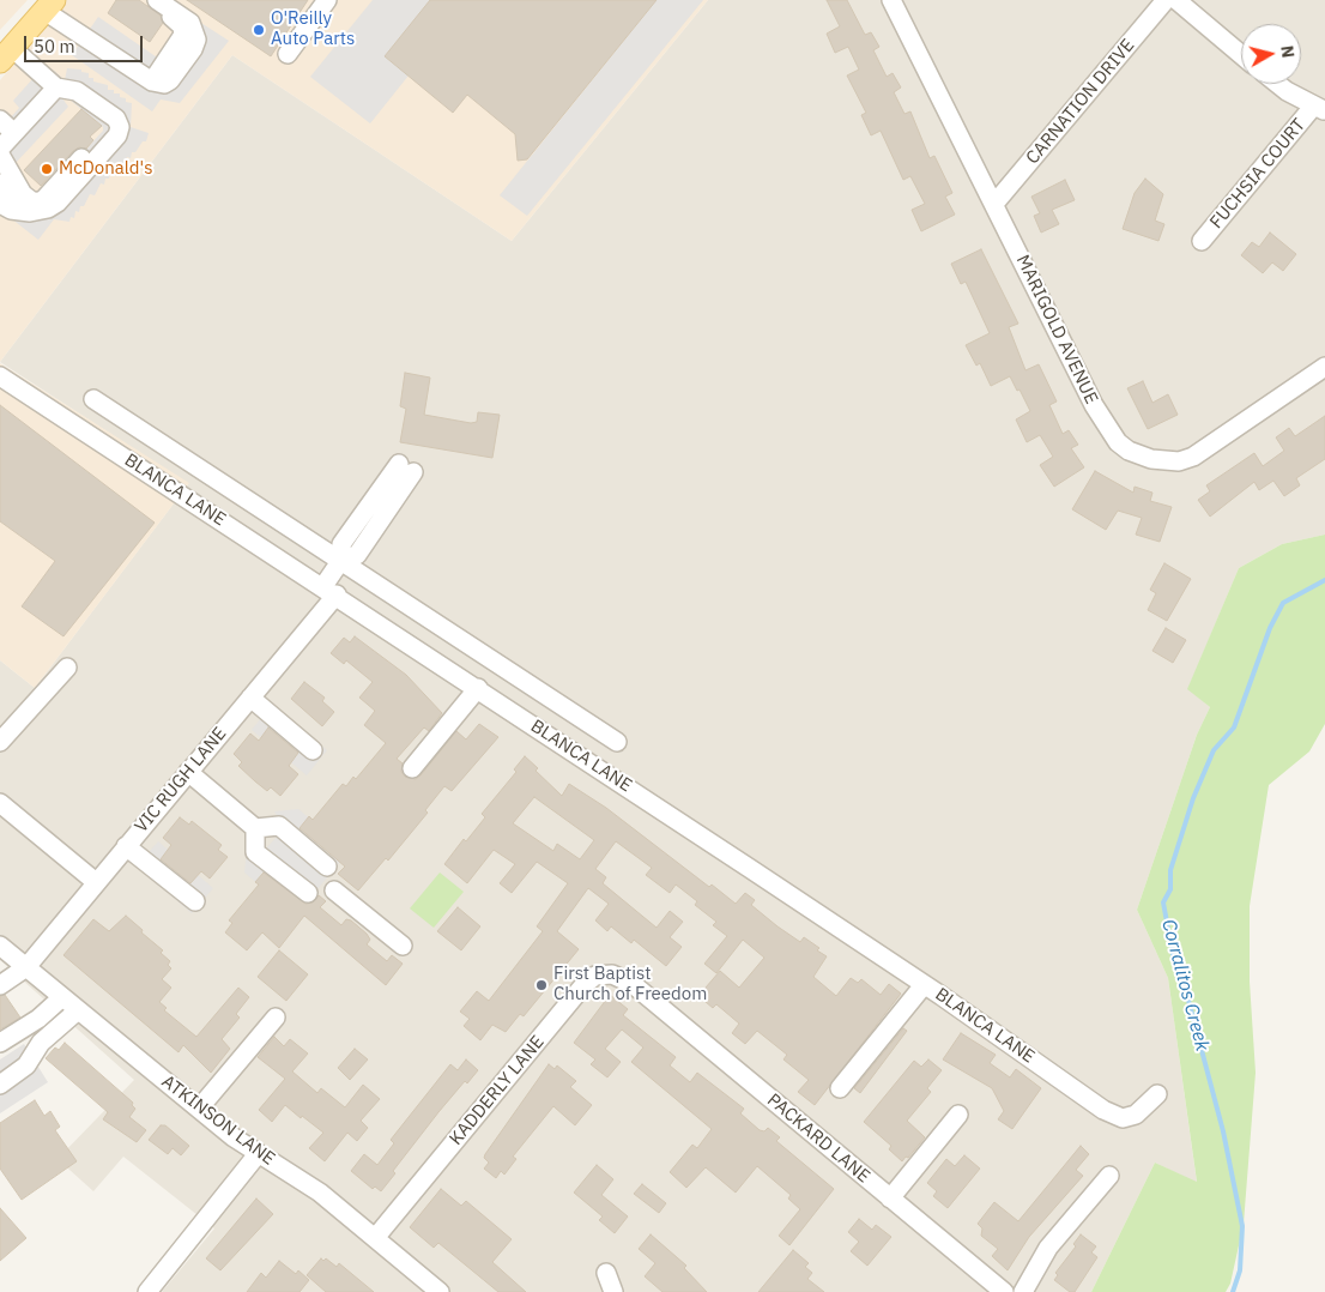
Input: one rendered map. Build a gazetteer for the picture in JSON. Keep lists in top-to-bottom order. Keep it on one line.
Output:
{"streets":{"street":["CARNATION DRIVE","FUCHSIA COURT","MARIGOLD AVENUE","BLANCA LANE","VIC RUGH LANE","KADDERLY LANE","ATKINSON LANE","PACKARD LANE"]},"crossings":[["CARNATION DRIVE","MARIGOLD AVENUE"],["BLANCA LANE","VIC RUGH LANE"],["VIC RUGH LANE","ATKINSON LANE"],["KADDERLY LANE","ATKINSON LANE"],["KADDERLY LANE","PACKARD LANE"]],"water":["Corralitos Creek"],"places":["O'Reilly Auto Parts","McDonald's","First Baptist Church of Freedom"],"scale_bar":"50 m","north":"right"}
